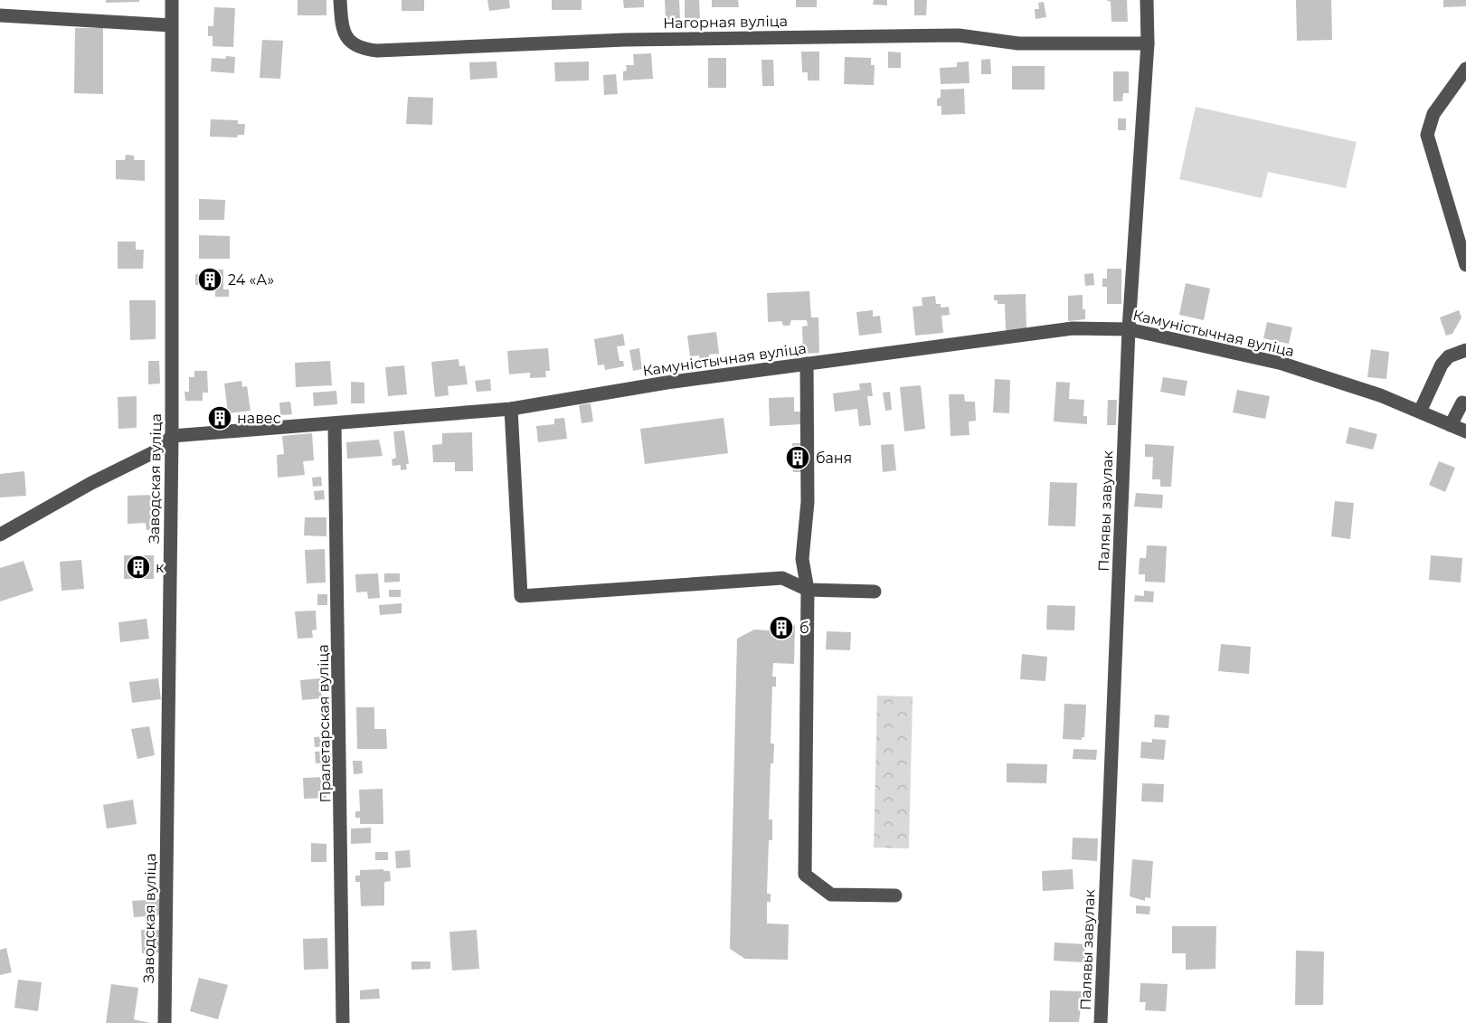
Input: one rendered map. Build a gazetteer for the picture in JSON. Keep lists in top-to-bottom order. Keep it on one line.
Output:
{"streets":{"street":["Нагорная вуліца","Камуністычная вуліца","Заводская вуліца","Палявы завулак","Пралетарская вуліца"]},"crossings":[["Нагорная вуліца","Палявы завулак"],["Камуністычная вуліца","Заводская вуліца"],["Камуністычная вуліца","Палявы завулак"],["Камуністычная вуліца","Пралетарская вуліца"]],"places":{"building":["24 «А»","навес","баня","к","б"]}}
